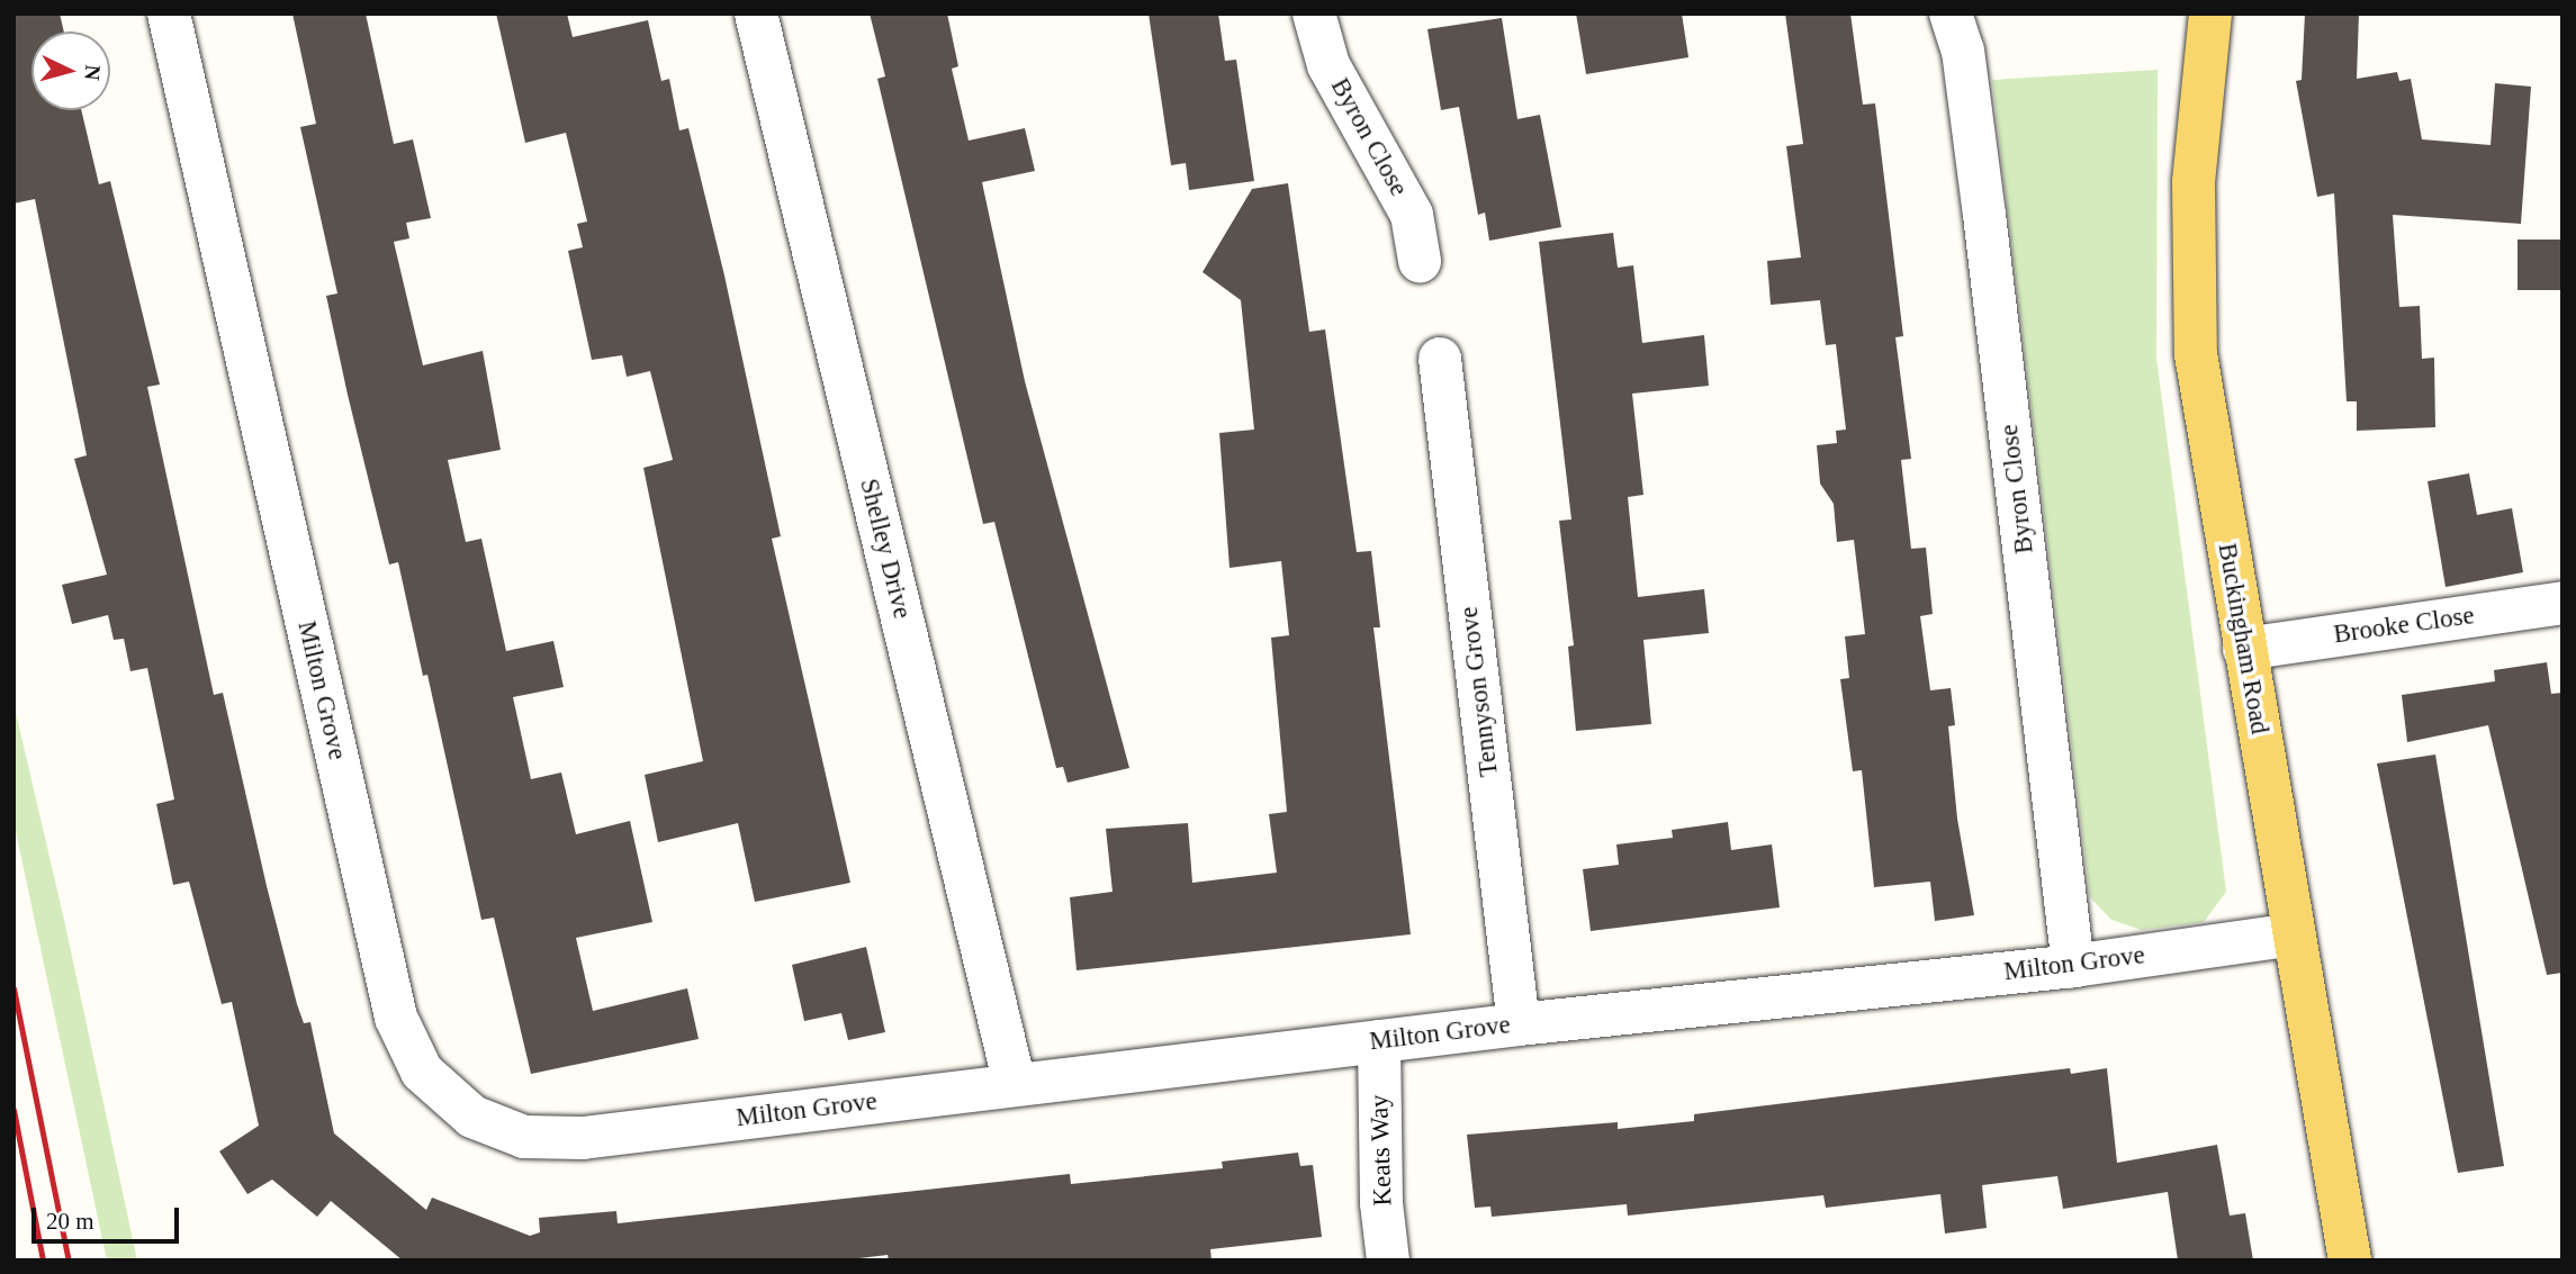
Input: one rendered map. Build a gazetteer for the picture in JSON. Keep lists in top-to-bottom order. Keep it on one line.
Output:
{"streets":{"main road":["Buckingham Road"],"street":["Byron Close","Shelley Drive","Brooke Close","Milton Grove","Tennyson Grove","Keats Way"]},"crossings":[["Byron Close","Milton Grove"],["Shelley Drive","Milton Grove"],["Brooke Close","Buckingham Road"],["Buckingham Road","Milton Grove"],["Milton Grove","Tennyson Grove"],["Milton Grove","Keats Way"]],"scale_bar":"20 m","north":"right"}
